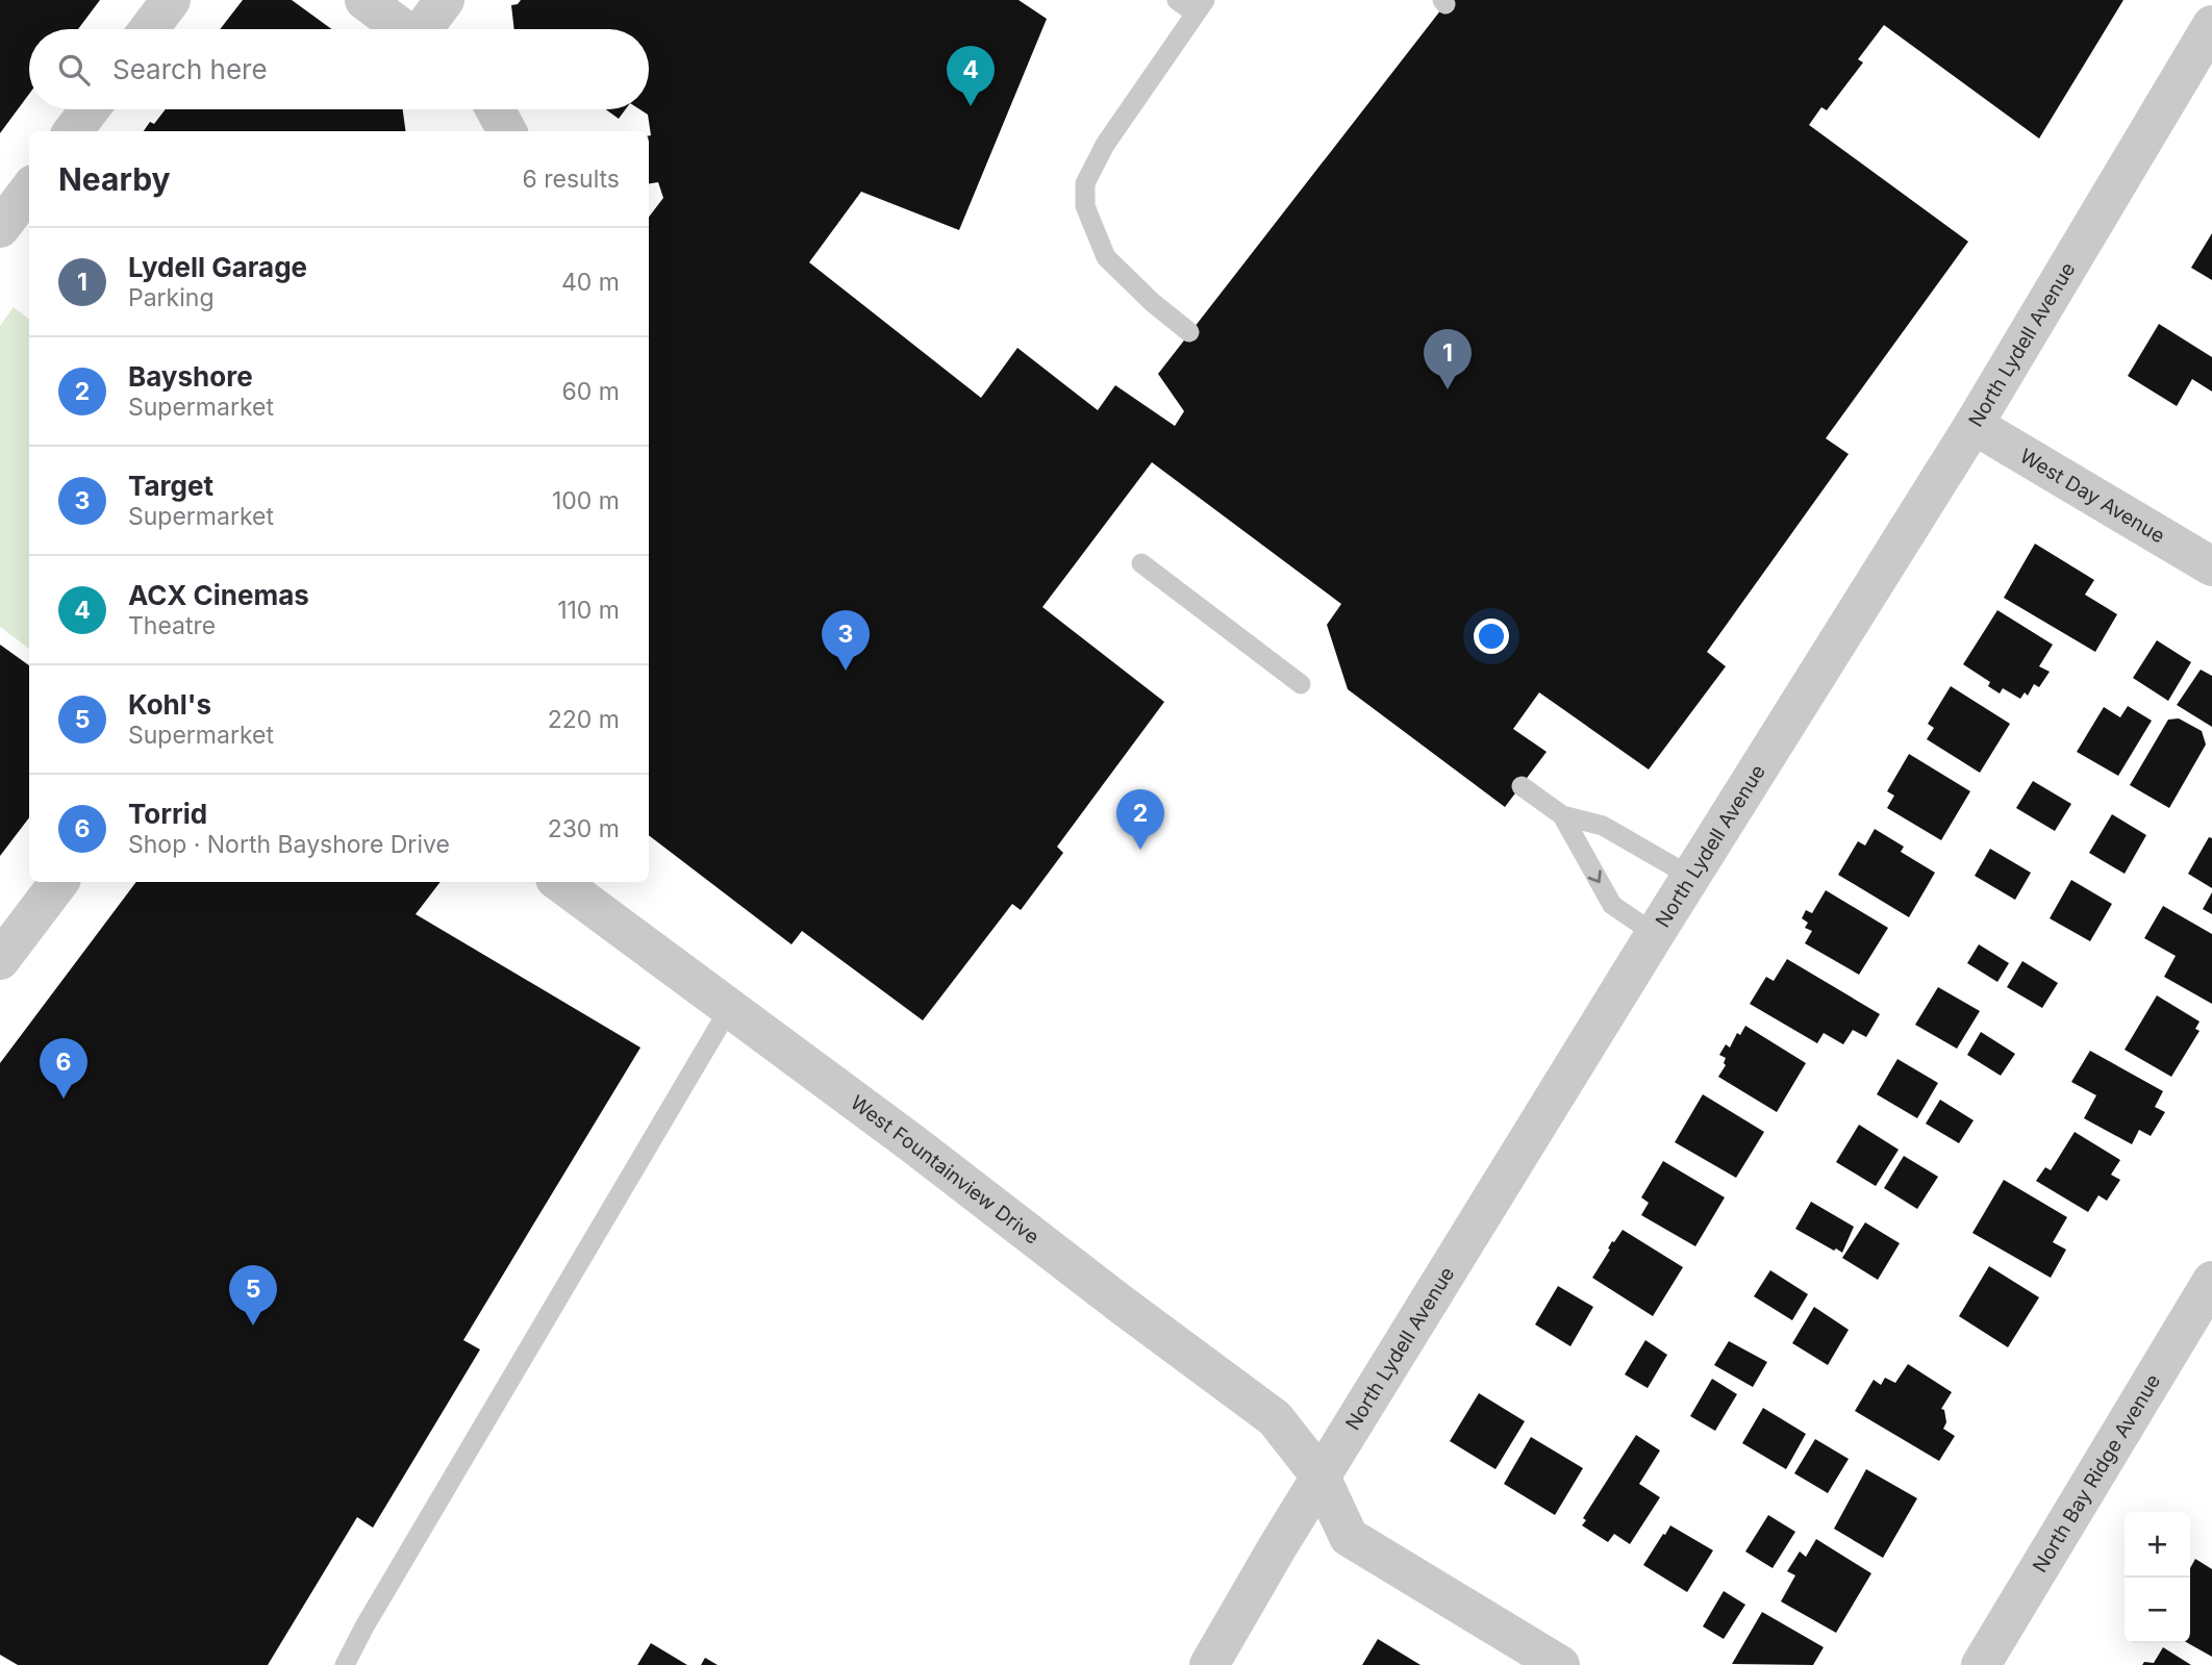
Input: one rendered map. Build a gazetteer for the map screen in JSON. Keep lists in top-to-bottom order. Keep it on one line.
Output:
{"streets":{"street":["North Lydell Avenue","West Day Avenue","West Fountainview Drive","North Bay Ridge Avenue"]},"crossings":[["North Lydell Avenue","West Day Avenue"],["North Lydell Avenue","West Fountainview Drive"]],"page":{"search":"Search here","pins":["4","1","3","2","6","5"],"heading":["Nearby","6 results"],"list":[{"mark":"1","name":"Lydell Garage","note":"Parking","value":"40 m"},{"mark":"2","name":"Bayshore","note":"Supermarket","value":"60 m"},{"mark":"3","name":"Target","note":"Supermarket","value":"100 m"},{"mark":"4","name":"ACX Cinemas","note":"Theatre","value":"110 m"},{"mark":"5","name":"Kohl's","note":"Supermarket","value":"220 m"},{"mark":"6","name":"Torrid","note":"Shop · North Bayshore Drive","value":"230 m"}],"map_buttons":["+","−"]}}
